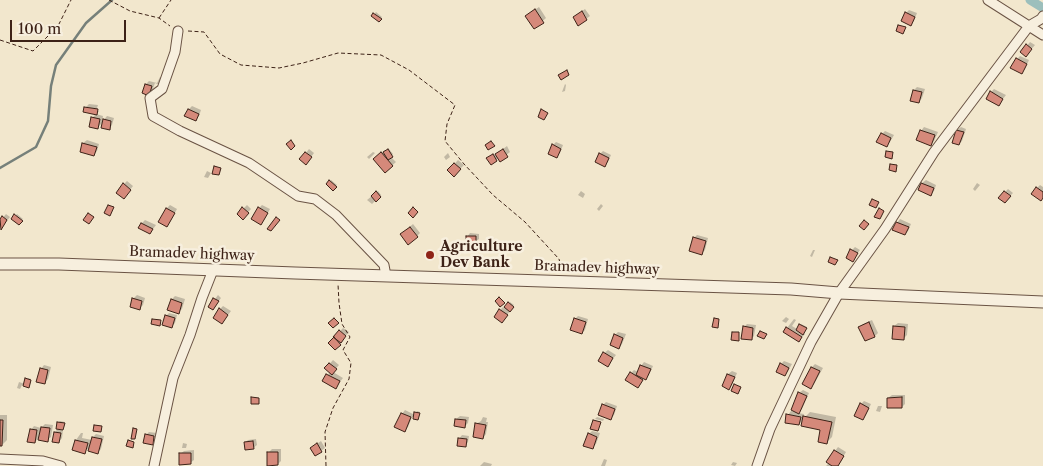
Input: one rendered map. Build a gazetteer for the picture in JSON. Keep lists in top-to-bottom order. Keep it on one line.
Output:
{"streets":{"street":["Bramadev highway"]},"places":["Agriculture Dev Bank"],"scale_bar":"100 m"}
